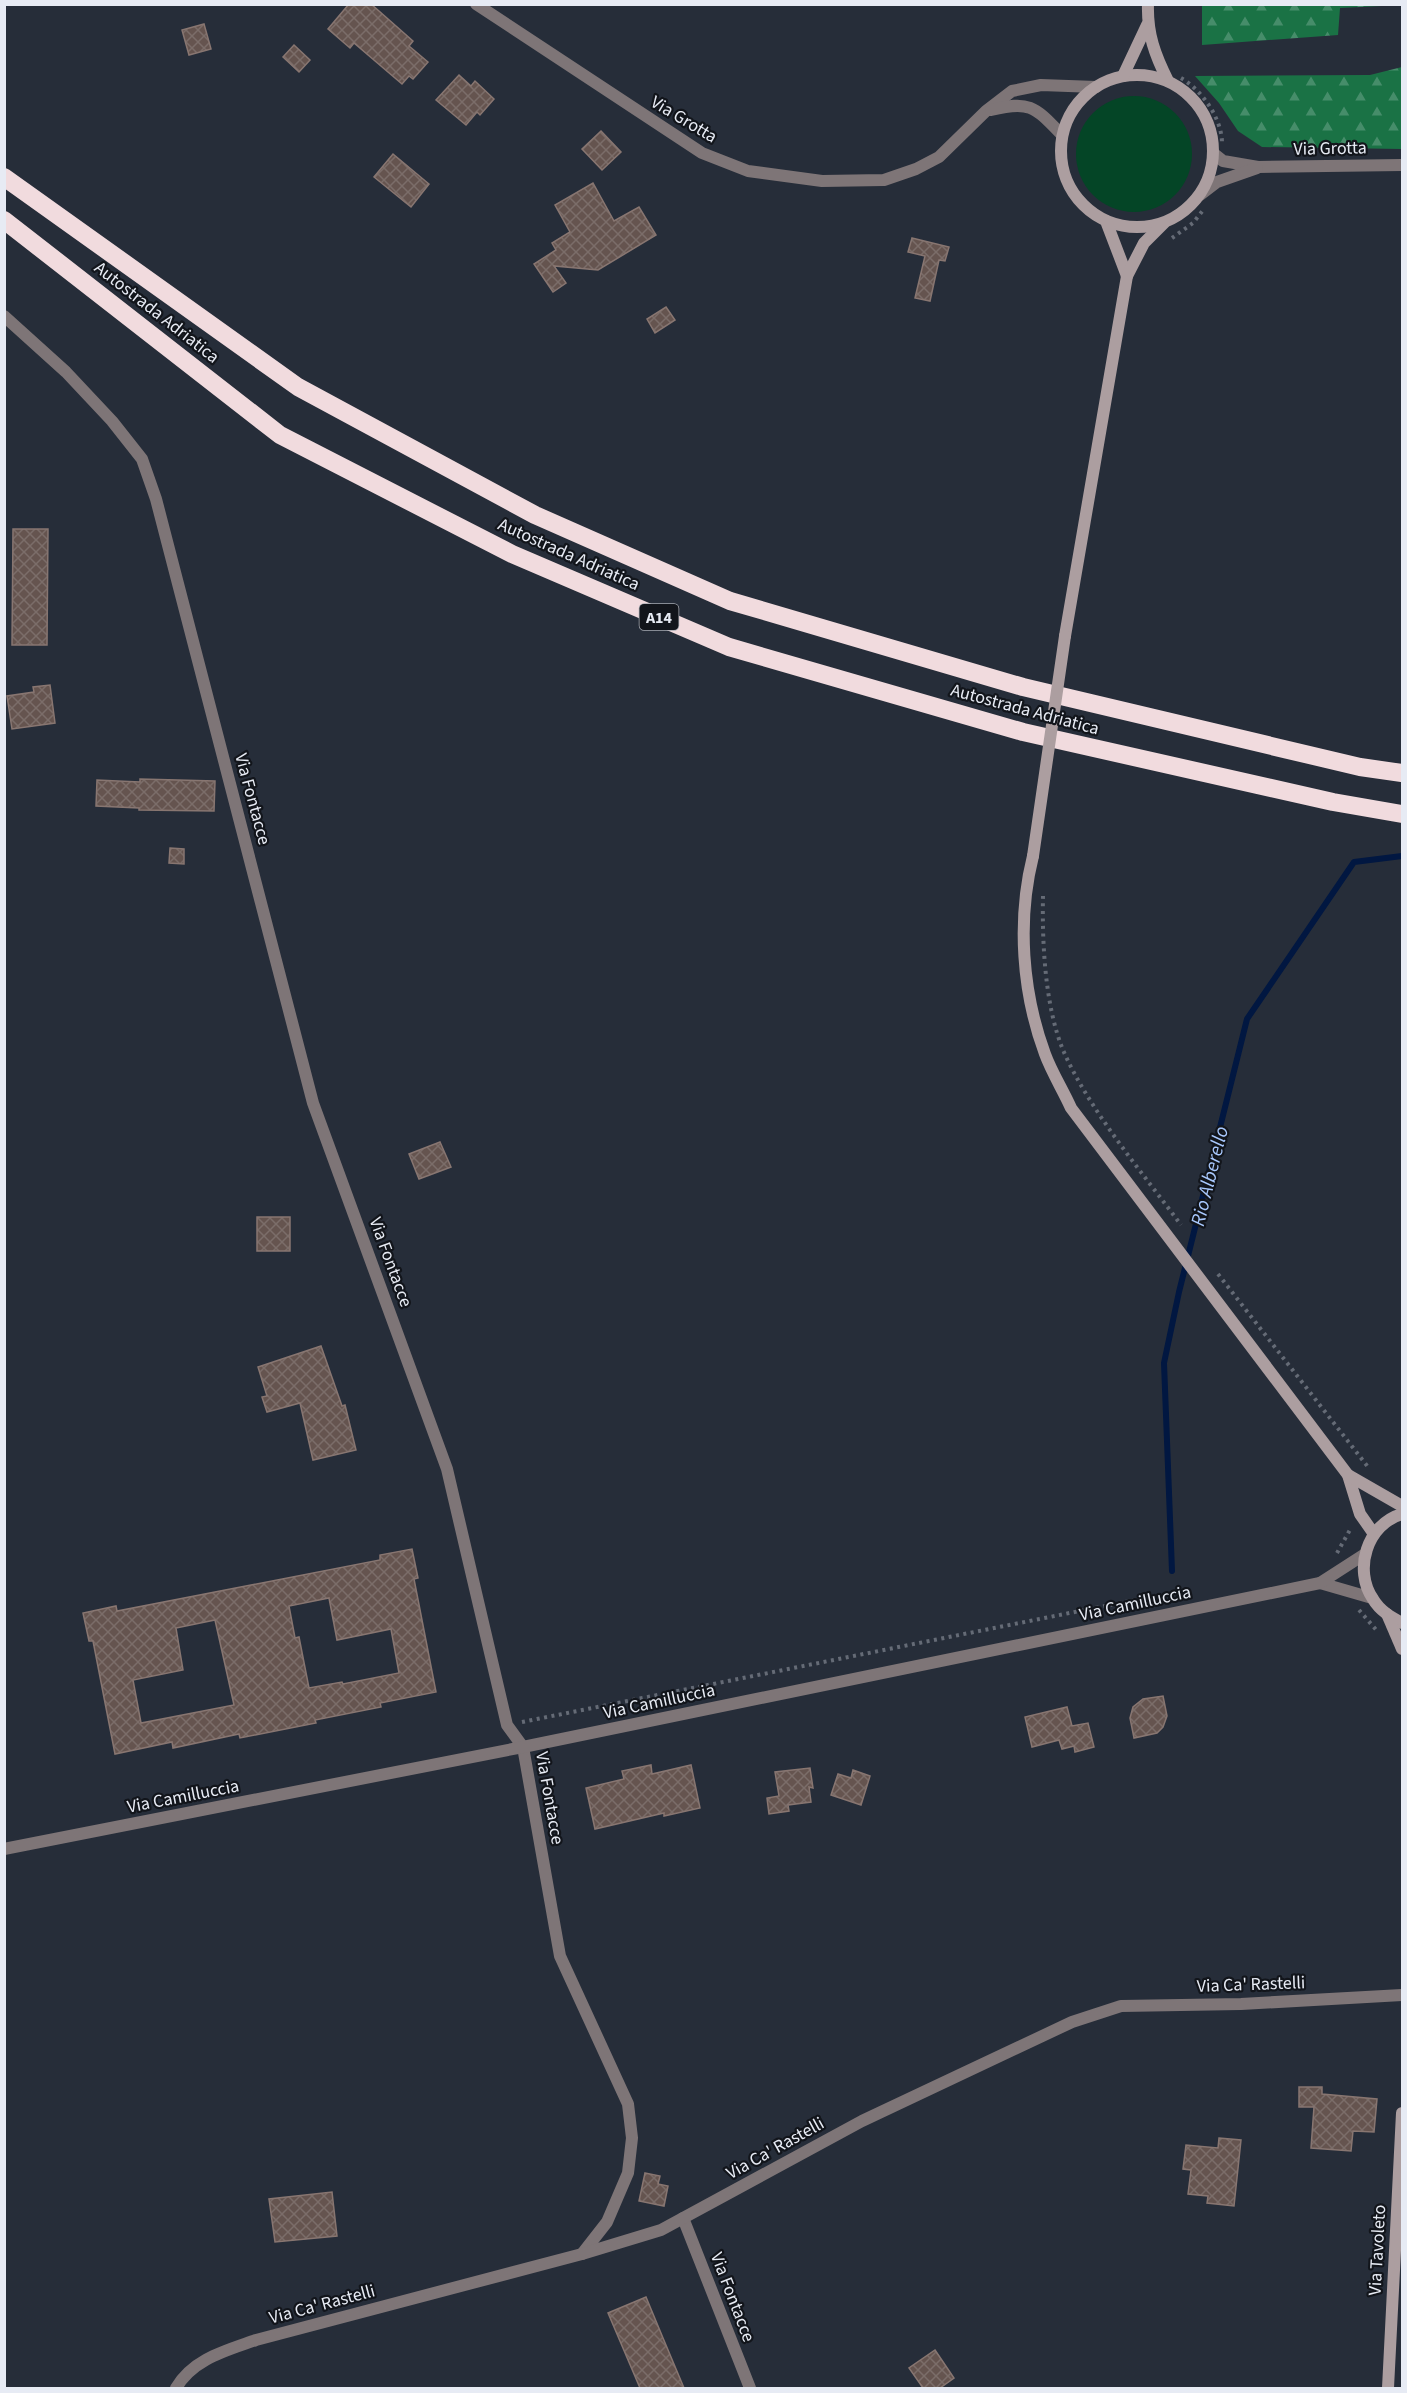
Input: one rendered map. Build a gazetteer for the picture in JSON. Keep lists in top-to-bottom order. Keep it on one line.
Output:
{"streets":{"highway":["Autostrada Adriatica","A14"],"main road":["Via Tavoleto"],"street":["Via Grotta","Via Fontacce","Via Camilluccia","Via Ca' Rastelli"]},"crossings":[["Via Fontacce","Via Camilluccia"],["Via Fontacce","Via Ca' Rastelli"]],"water":["Rio Alberello"]}
